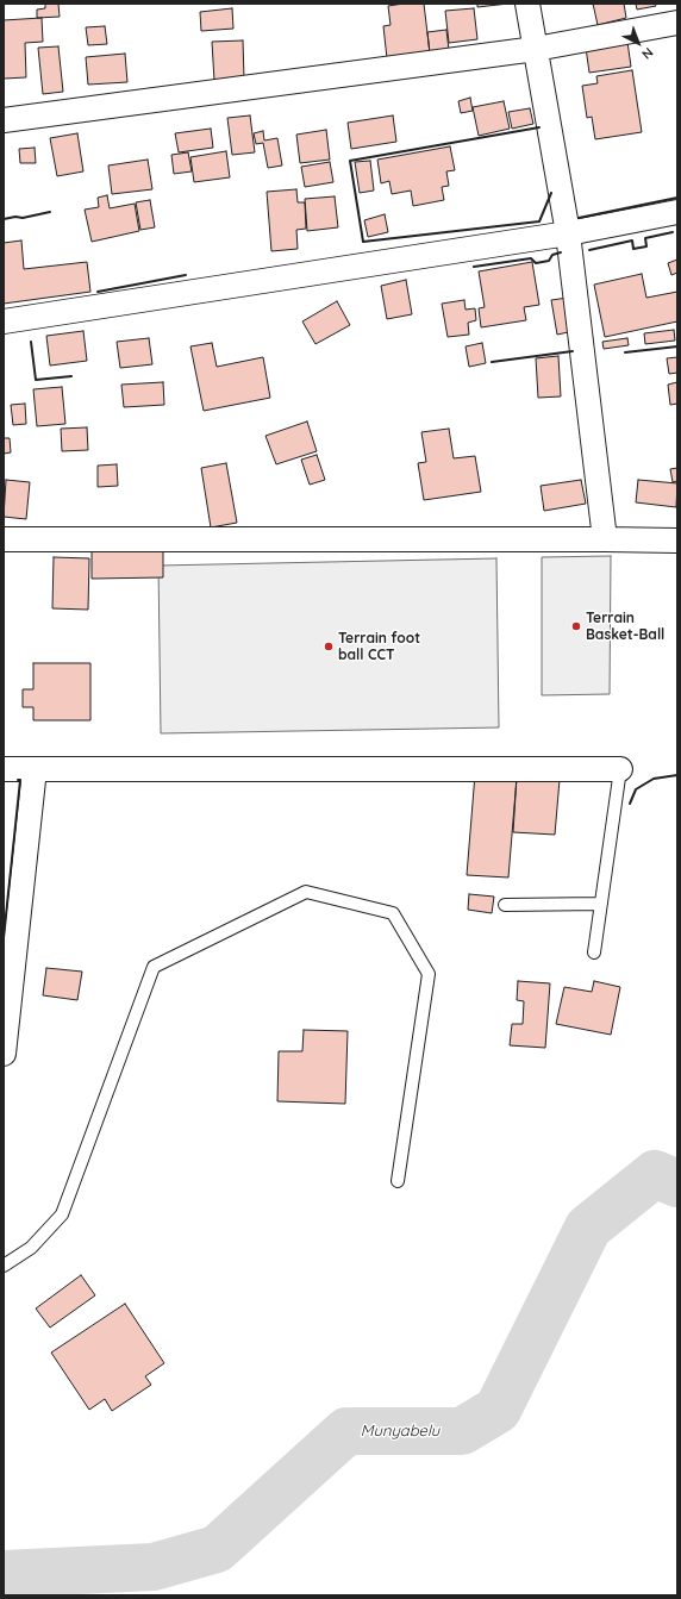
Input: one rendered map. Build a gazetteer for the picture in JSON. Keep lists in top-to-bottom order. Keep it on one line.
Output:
{"water":["Munyabelu"],"places":["Terrain Basket-Ball","Terrain foot ball CCT"],"north":"bottom right"}
